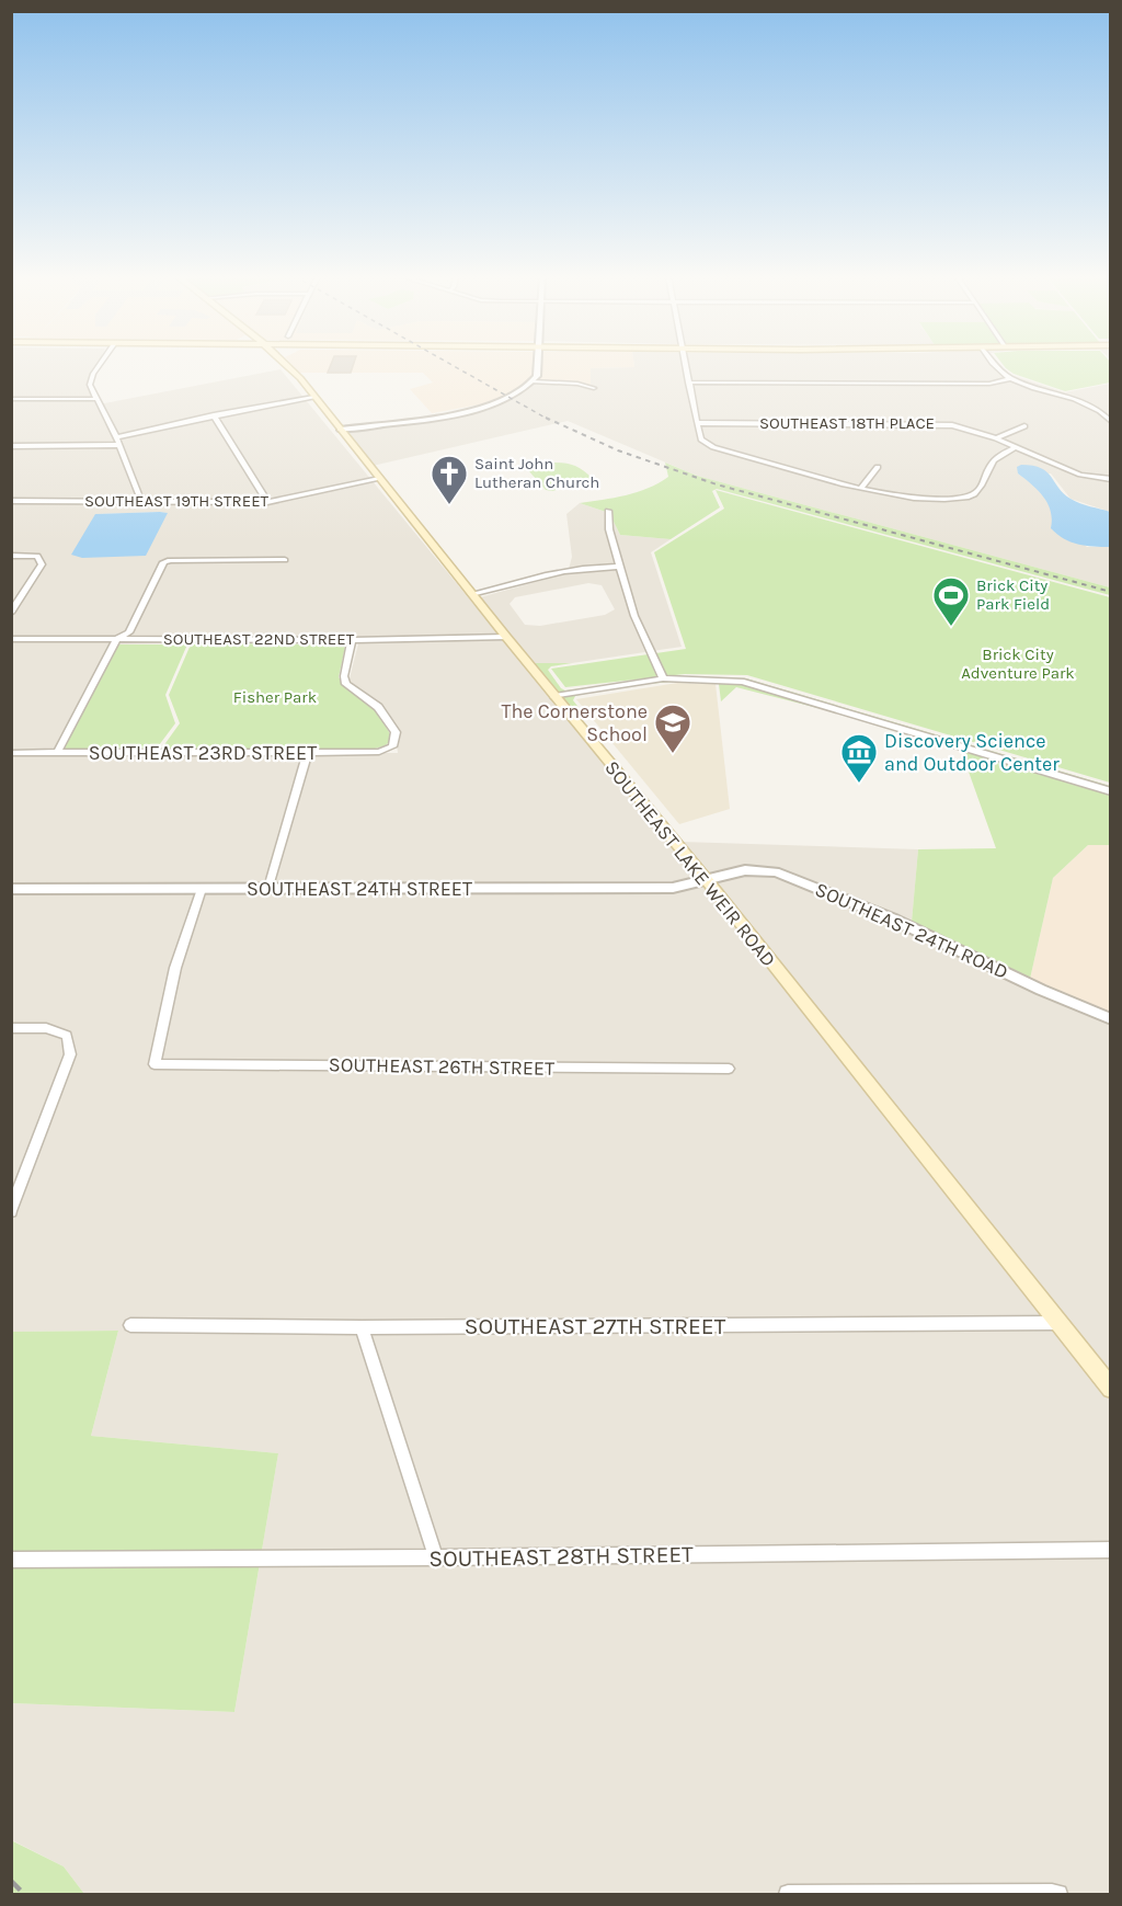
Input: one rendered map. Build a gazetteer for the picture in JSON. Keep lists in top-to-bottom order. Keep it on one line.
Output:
{"streets":{"main road":["SOUTHEAST LAKE WEIR ROAD"],"street":["SOUTHEAST 18TH PLACE","SOUTHEAST 19TH STREET","SOUTHEAST 22ND STREET","SOUTHEAST 23RD STREET","SOUTHEAST 24TH STREET","SOUTHEAST 24TH ROAD","SOUTHEAST 26TH STREET","SOUTHEAST 27TH STREET","SOUTHEAST 28TH STREET"]},"crossings":[["SOUTHEAST 19TH STREET","SOUTHEAST LAKE WEIR ROAD"],["SOUTHEAST 22ND STREET","SOUTHEAST 23RD STREET"],["SOUTHEAST 22ND STREET","SOUTHEAST LAKE WEIR ROAD"],["SOUTHEAST LAKE WEIR ROAD","SOUTHEAST 24TH STREET"],["SOUTHEAST LAKE WEIR ROAD","SOUTHEAST 24TH ROAD"],["SOUTHEAST LAKE WEIR ROAD","SOUTHEAST 27TH STREET"],["SOUTHEAST 24TH STREET","SOUTHEAST 24TH ROAD"],["SOUTHEAST 24TH STREET","SOUTHEAST 26TH STREET"]],"parks":["Brick City Adventure Park","Fisher Park"],"places":{"church":["Saint John Lutheran Church"],"sports":["Brick City Park Field"],"school or university":["The Cornerstone School"],"museum":["Discovery Science and Outdoor Center"]}}
